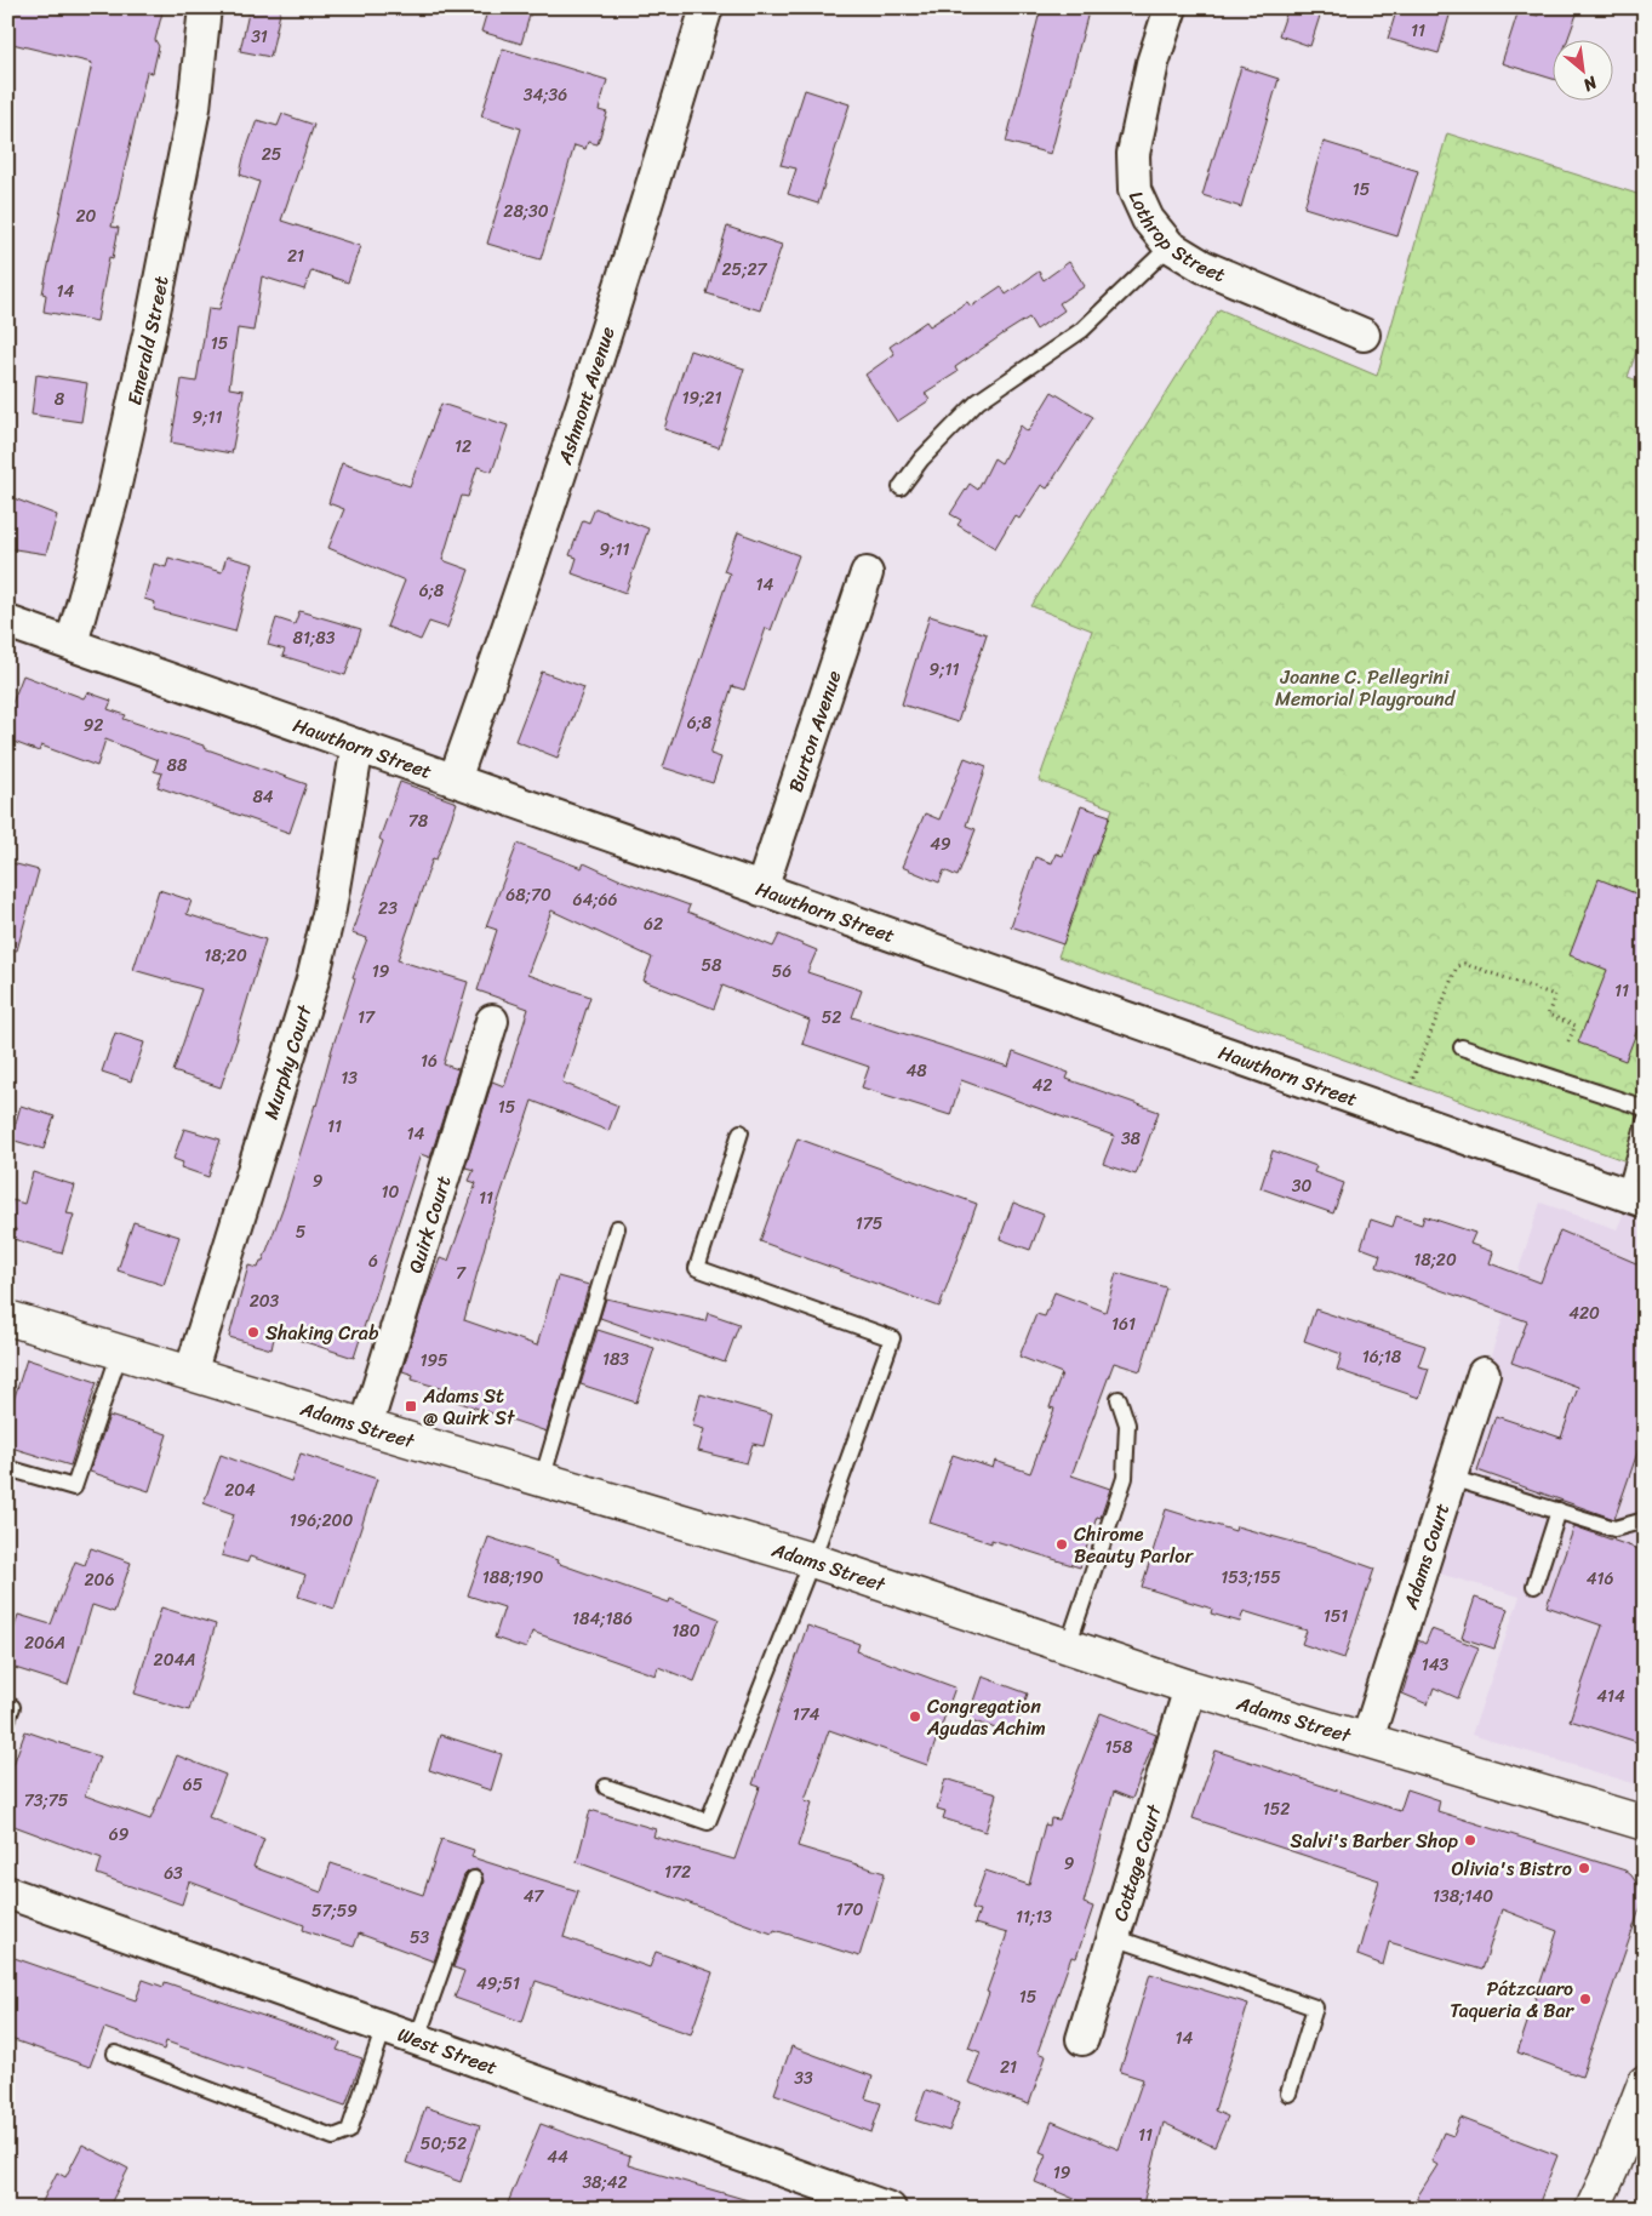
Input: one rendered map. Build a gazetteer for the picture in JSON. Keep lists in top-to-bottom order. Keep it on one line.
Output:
{"streets":{"street":["Lothrop Street","Emerald Street","Ashmont Avenue","Burton Avenue","Hawthorn Street","Murphy Court","Quirk Court","Adams Street","Adams Court","Cottage Court","West Street"]},"crossings":[["Emerald Street","Hawthorn Street"],["Ashmont Avenue","Hawthorn Street"],["Burton Avenue","Hawthorn Street"],["Hawthorn Street","Murphy Court"],["Murphy Court","Adams Street"],["Quirk Court","Adams Street"],["Adams Street","Adams Court"],["Adams Street","Cottage Court"]],"parks":["Joanne C. Pellegrini Memorial Playground"],"places":{"other":["Shaking Crab","Chirome Beauty Parlor","Congregation Agudas Achim","Salvi's Barber Shop","Olivia's Bistro","Pátzcuaro Taqueria & Bar"],"transit":["Adams St @ Quirk St"]},"house_numbers":["11","31","34;36","25","15","28;30","20","21","25;27","14","15","19;21","8","9;11","12","9;11","14","6;8","81;83","9;11","6;8","92","88","84","78","49","68;70","64;66","23","62","18;20","58","19","56","11","17","52","16","48","13","42","15","11","14","38","9","30","10","11","175","5","18;20","6","7","203","420","161","16;18","183","195","204","196;200","188;190","153;155","416","206","151","184;186","180","206A","204A","143","414","174","158","65","73;75","152","69","9","172","63","47","138;140","170","57;59","11;13","53","49;51","15","14","21","33","11","50;52","44","19","38;42"],"north":"bottom right"}
